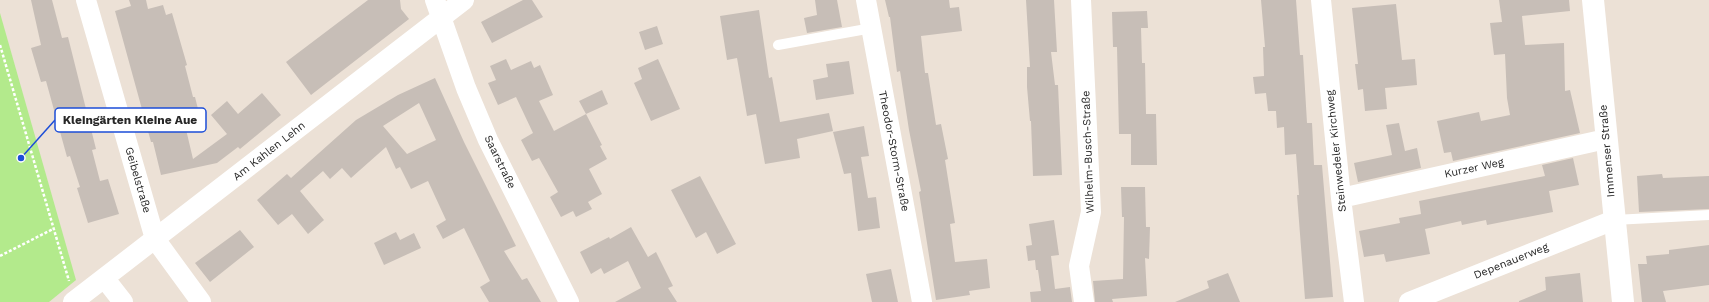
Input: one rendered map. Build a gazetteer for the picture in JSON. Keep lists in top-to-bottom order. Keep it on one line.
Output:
{"streets":{"main road":["Immenser Straße"],"street":["Am Kahlen Lehn","Theodor-Storm-Straße","Steinwedeler Kirchweg","Wilhelm-Busch-Straße","Saarstraße","Kurzer Weg","Geibelstraße","Depenauerweg"]},"crossings":[["Am Kahlen Lehn","Saarstraße"],["Am Kahlen Lehn","Geibelstraße"],["Steinwedeler Kirchweg","Kurzer Weg"],["Immenser Straße","Kurzer Weg"],["Immenser Straße","Depenauerweg"]],"places":["Kleingärten Kleine Aue"]}
